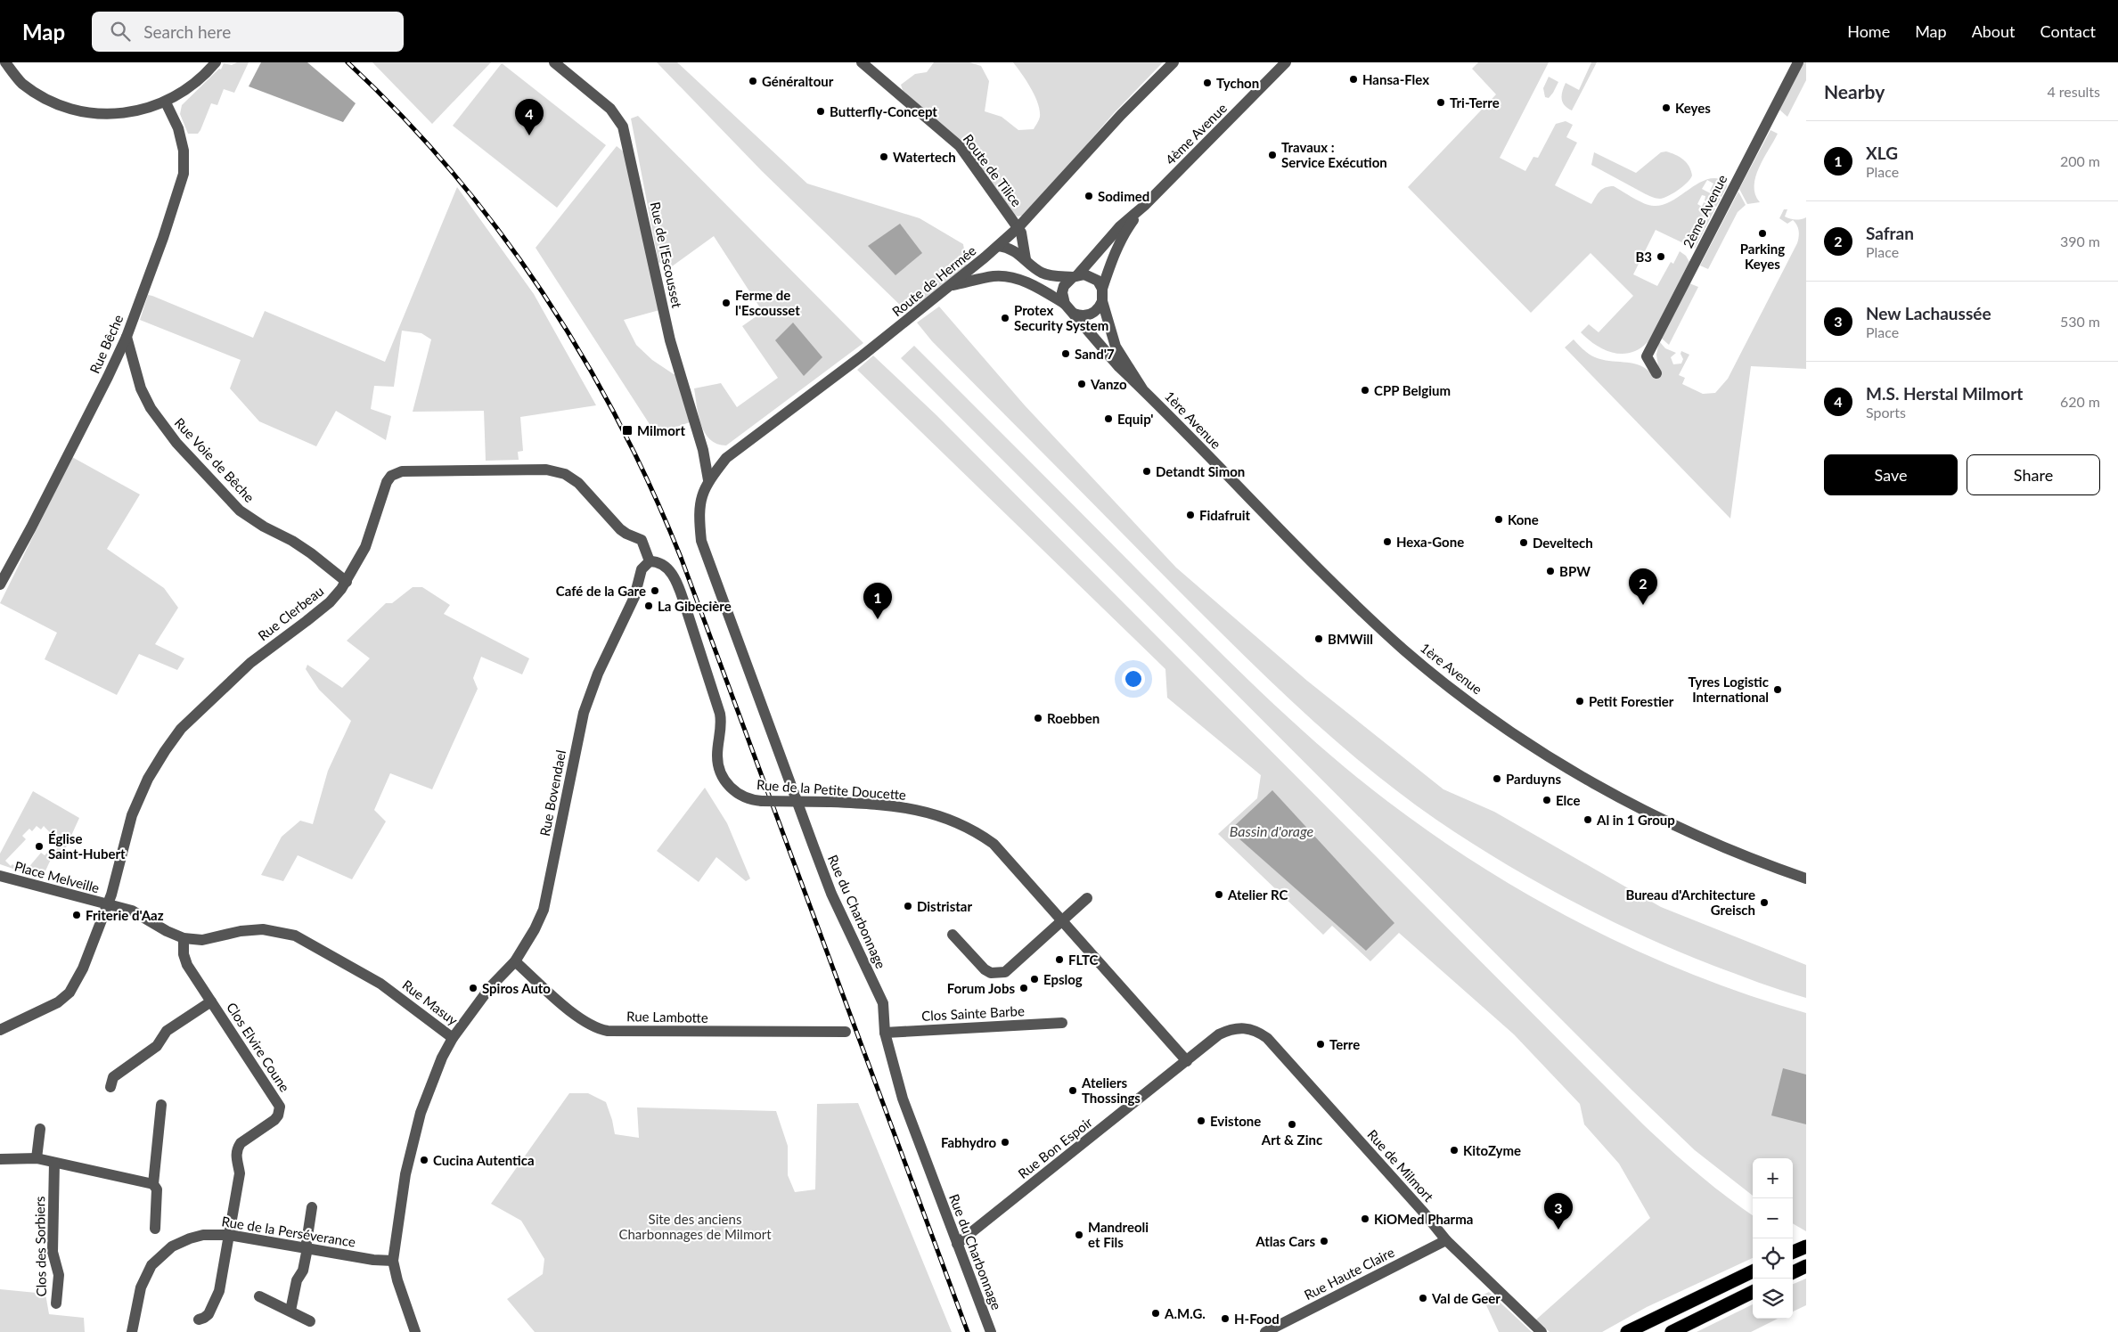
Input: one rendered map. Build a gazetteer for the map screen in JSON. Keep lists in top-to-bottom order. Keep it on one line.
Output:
{"streets":{"street":["4ème Avenue","Route de Tilice","2ème Avenue","Rue de l'Escousset","Route de Hermée","Rue Bêche","1ère Avenue","Rue Voie de Bêche","Rue Clerbeau","Rue de la Petite Doucette","Rue Bovendael","Place Melveille","Rue du Charbonnage","Rue Masuy","Clos Sainte Barbe","Rue Lambotte","Clos Elvire Coune","Rue Bon Espoir","Rue de Milmort","Rue de la Perséverance","Clos des Sorbiers","Rue Haute Claire"]},"crossings":[["4ème Avenue","1ère Avenue"],["Route de Tilice","Route de Hermée"],["Rue de l'Escousset","Route de Hermée"],["Route de Hermée","1ère Avenue"],["Route de Hermée","Rue du Charbonnage"],["Rue Bêche","Rue Voie de Bêche"],["Rue Voie de Bêche","Rue Clerbeau"],["Rue Clerbeau","Rue de la Petite Doucette"],["Rue Clerbeau","Rue Bovendael"],["Rue Clerbeau","Place Melveille"],["Rue Clerbeau","Rue Masuy"],["Rue de la Petite Doucette","Rue Bovendael"],["Rue de la Petite Doucette","Rue Bon Espoir"],["Rue Bovendael","Rue Masuy"],["Rue Bovendael","Rue Lambotte"],["Place Melveille","Rue Masuy"],["Rue du Charbonnage","Clos Sainte Barbe"],["Rue du Charbonnage","Rue Bon Espoir"],["Rue Masuy","Clos Elvire Coune"],["Rue Masuy","Rue de la Perséverance"],["Clos Elvire Coune","Rue de la Perséverance"],["Rue Bon Espoir","Rue de Milmort"],["Rue de Milmort","Rue Haute Claire"]],"water":["Bassin d'orage"],"parks":["Site des anciens Charbonnages de Milmort"],"places":{"other":["Hansa-Flex","Généraltour","Tychon","Tri-Terre","Keyes","Butterfly-Concept","Travaux : Service Exécution","Watertech","Sodimed","Parking Keyes","B3","Ferme de l'Escousset","Protex Security System","Sand'7","Vanzo","CPP Belgium","Equip'","Detandt Simon","Fidafruit","Kone","Hexa-Gone","Develtech","BPW","Café de la Gare","La Gibecière","BMWill","Tyres Logistic International","Petit Forestier","Roebben","Parduyns","Elce","Al in 1 Group","Église Saint-Hubert","Atelier RC","Bureau d'Architecture Greisch","Distristar","Friterie d'Aaz","FLTC","Epslog","Spiros Auto","Forum Jobs","Terre","Ateliers Thossings","Evistone","Art & Zinc","Fabhydro","KitoZyme","Cucina Autentica","KiOMed Pharma","Mandreoli et Fils","Atlas Cars","Val de Geer","A.M.G.","H-Food"],"transit":["Milmort"]},"page":{"header":"Map","search":"Search here","nav":["Home","Map","About","Contact"],"heading":["Nearby","4 results"],"pins":["4","2","1","3"],"list":[{"mark":"1","name":"XLG","note":"Place","value":"200 m"},{"mark":"2","name":"Safran","note":"Place","value":"390 m"},{"mark":"3","name":"New Lachaussée","note":"Place","value":"530 m"},{"mark":"4","name":"M.S. Herstal Milmort","note":"Sports","value":"620 m"}],"buttons":["Save","Share"],"map_buttons":["+","−"]}}
